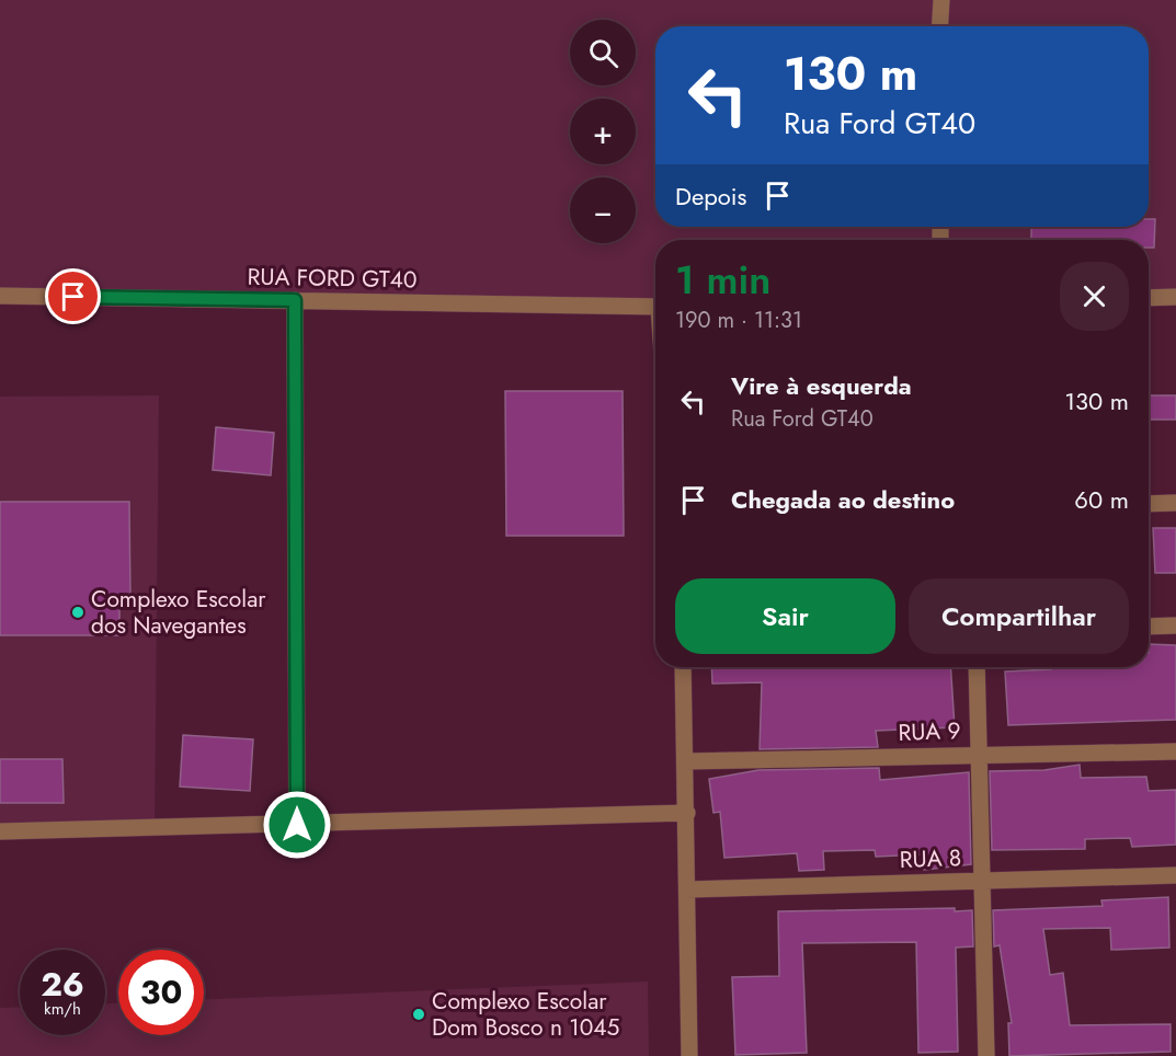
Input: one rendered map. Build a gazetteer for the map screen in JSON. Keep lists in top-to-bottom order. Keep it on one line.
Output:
{"streets":{"street":["RUA FORD GT40","RUA 9","RUA 8"]},"places":["Complexo Escolar dos Navegantes","Complexo Escolar Dom Bosco n 1045"],"page":{"map_buttons":["+","−"],"turn":["130 m","Rua Ford GT40"],"then":"Depois","heading":["1 min","190 m · 11:31"],"list":[{"name":"Vire à esquerda","note":"Rua Ford GT40","value":"130 m"},{"name":"Chegada ao destino","value":"60 m"}],"buttons":["Sair","Compartilhar"],"speed":"26 km/h","limit":"30"}}
